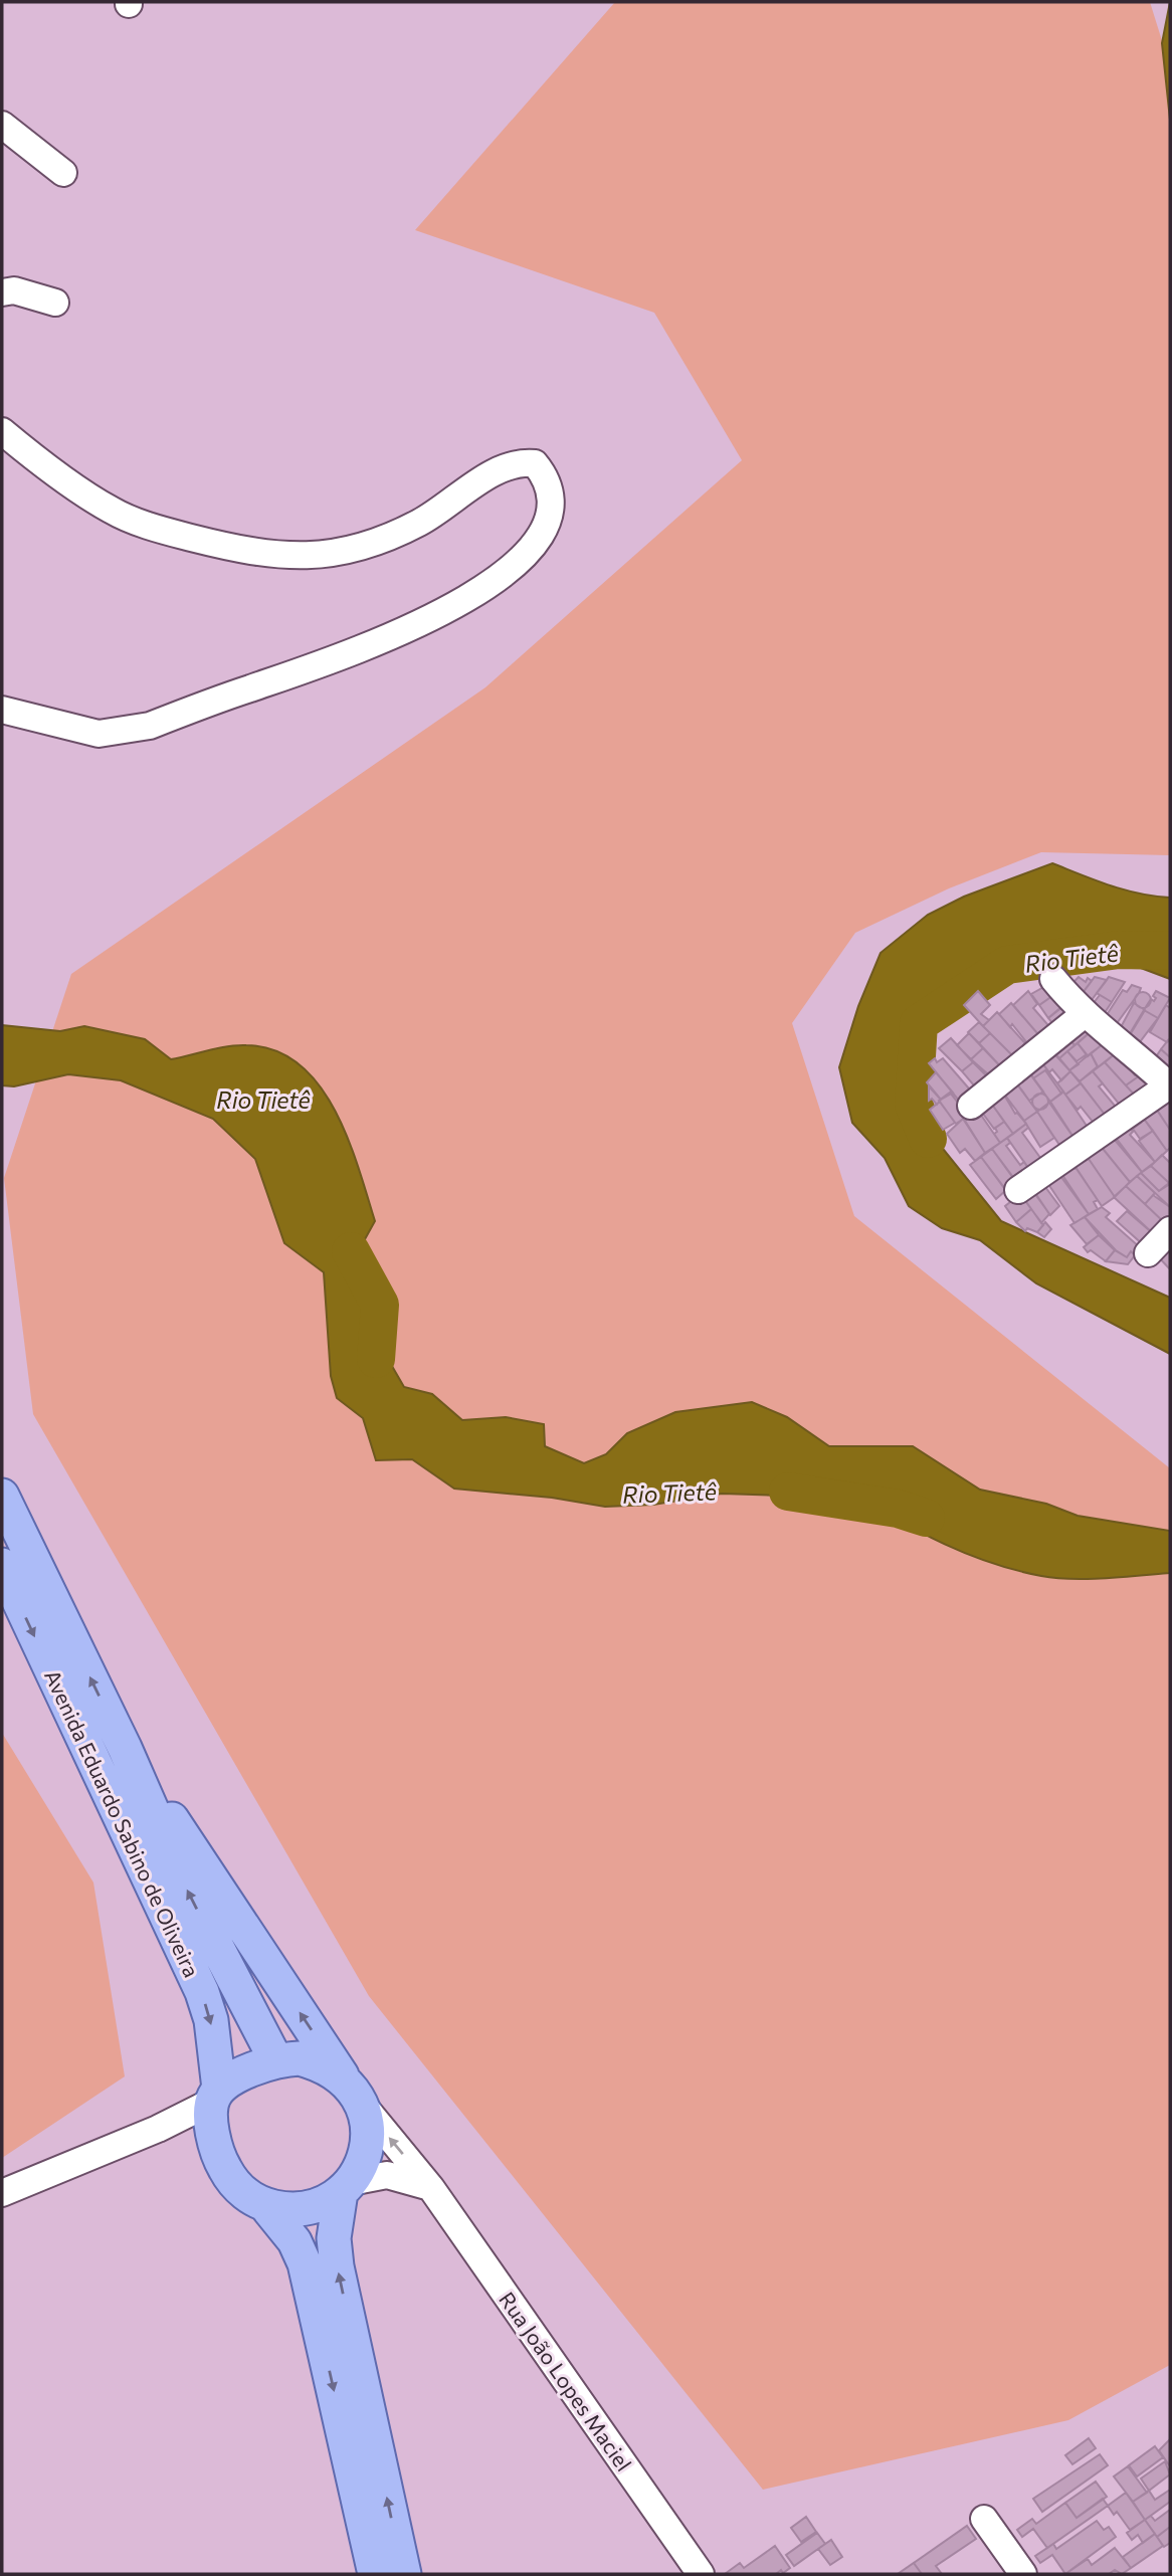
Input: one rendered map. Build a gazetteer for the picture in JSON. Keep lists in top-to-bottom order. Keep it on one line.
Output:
{"streets":{"main road":["Avenida Eduardo Sabino de Oliveira"],"street":["Rua João Lopes Maciel"]},"crossings":[["Avenida Eduardo Sabino de Oliveira","Rua João Lopes Maciel"]],"water":["Rio Tietê"]}
